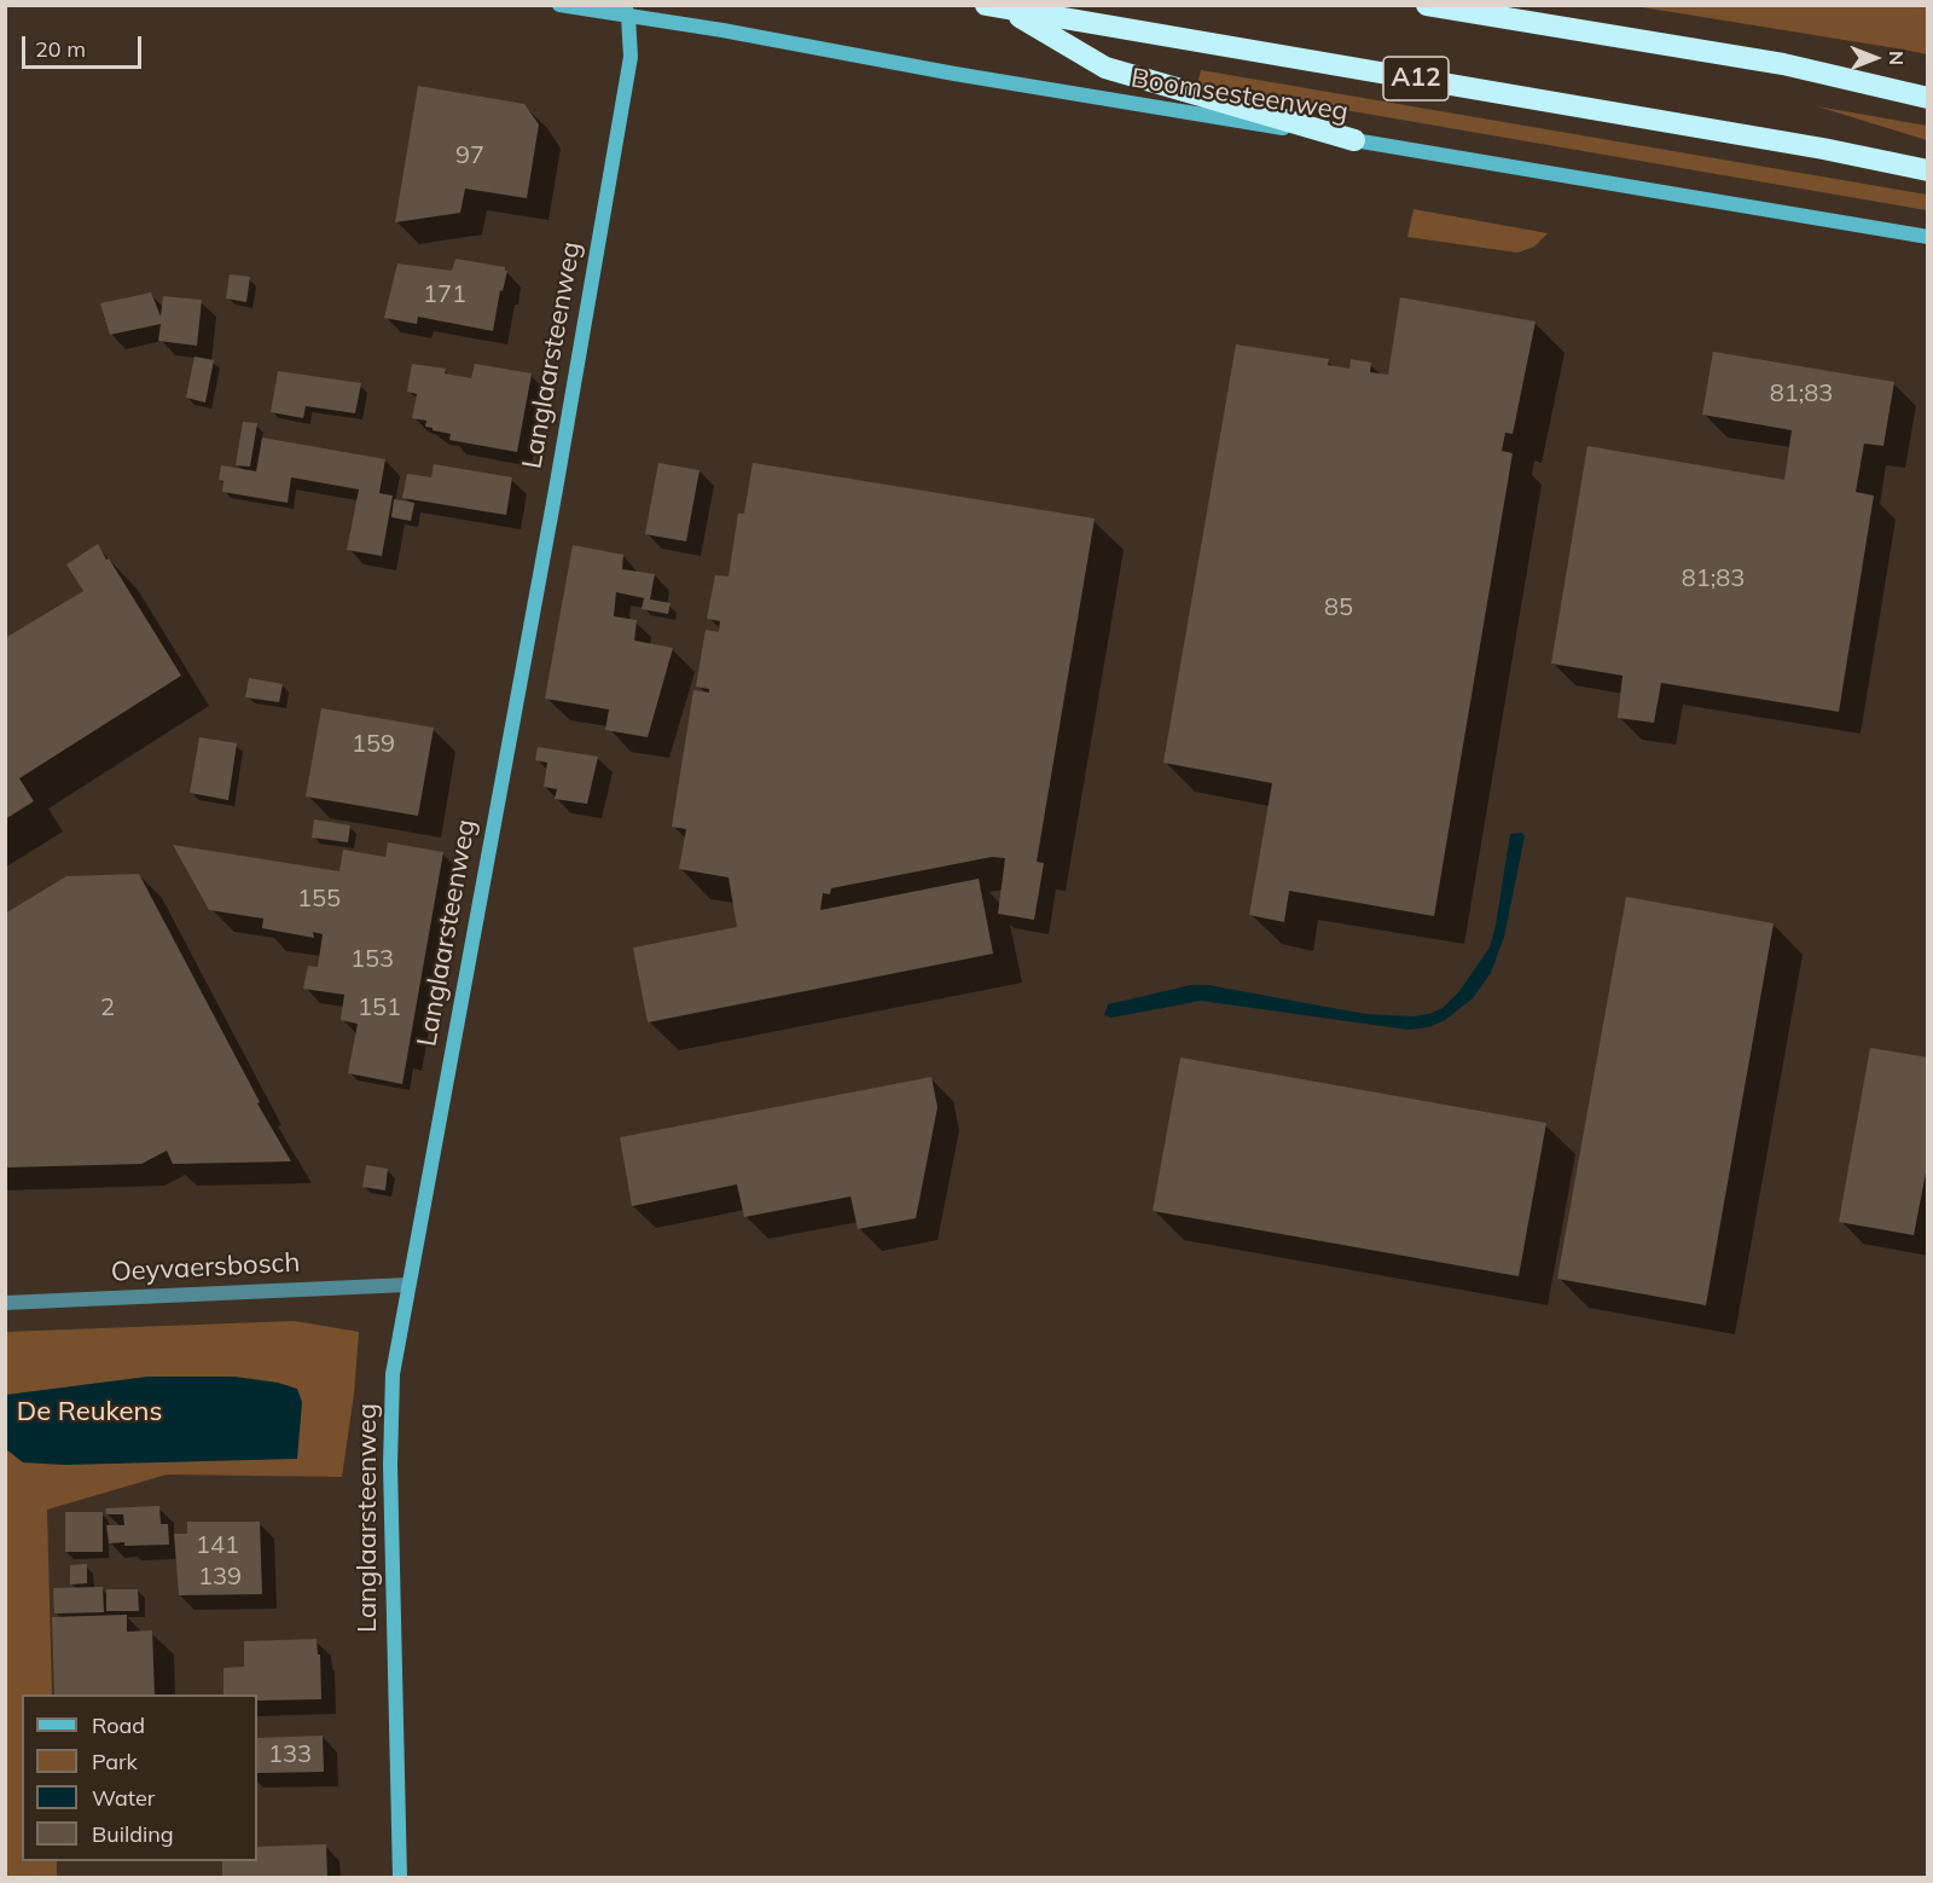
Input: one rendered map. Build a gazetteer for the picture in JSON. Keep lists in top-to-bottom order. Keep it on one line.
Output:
{"streets":{"highway":["A12"],"street":["Boomsesteenweg","Langlaarsteenweg","Oeyvaersbosch"]},"crossings":[["Boomsesteenweg","Langlaarsteenweg"],["Langlaarsteenweg","Oeyvaersbosch"]],"parks":["De Reukens"],"house_numbers":["97","171","81;83","81;83","85","159","155","153","2","151","141","139","133"],"legend":["Road","Park","Water","Building"],"scale_bar":"20 m","north":"right"}
